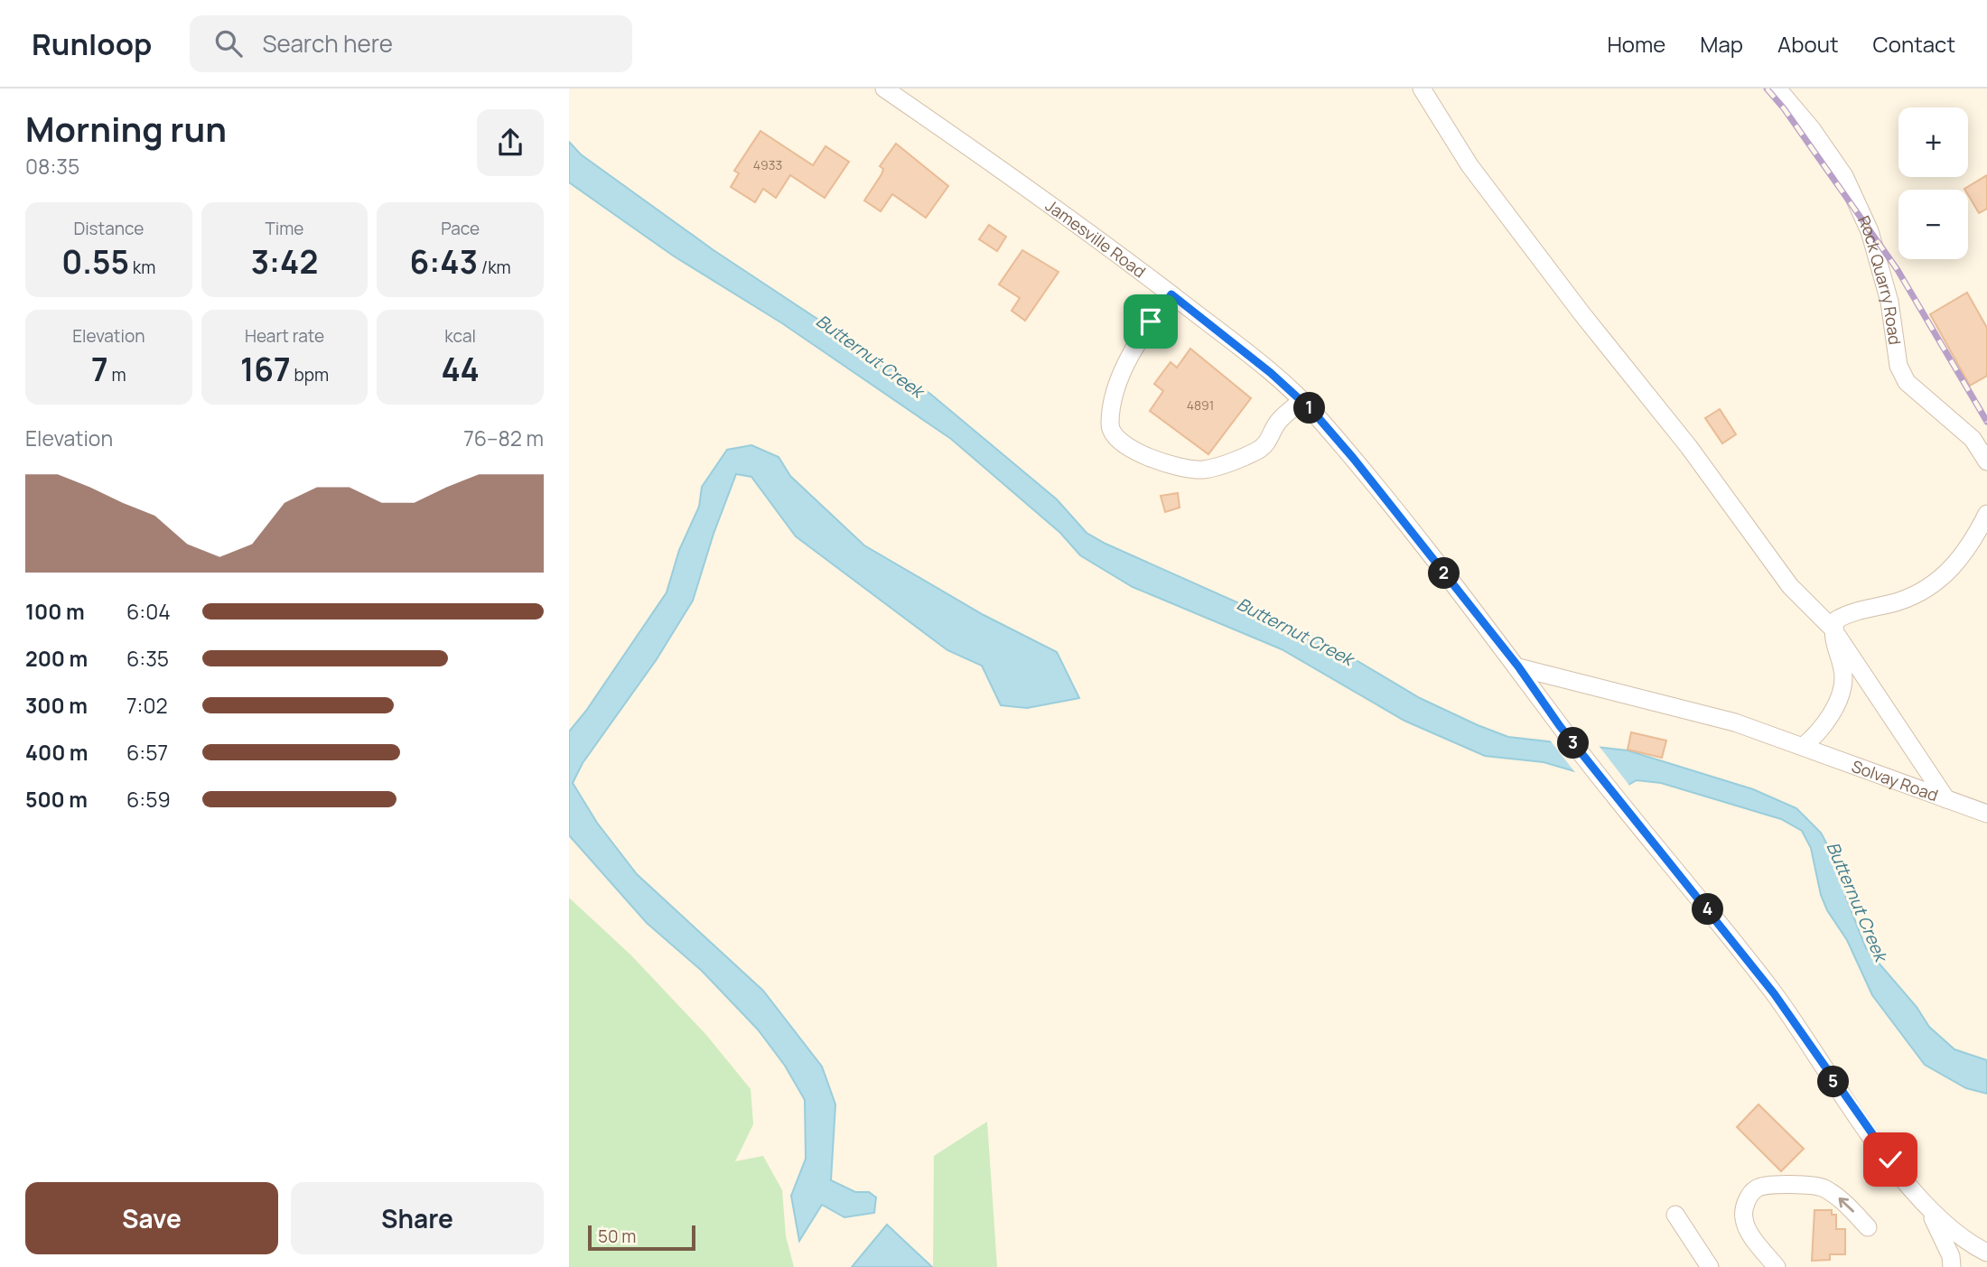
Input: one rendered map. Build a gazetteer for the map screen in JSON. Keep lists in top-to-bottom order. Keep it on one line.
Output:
{"streets":{"street":["Jamesville Road","Rock Quarry Road","Solvay Road"]},"water":["Butternut Creek"],"house_numbers":["4933","4891"],"scale_bar":"50 m","page":{"header":"Runloop","search":"Search here","nav":["Home","Map","About","Contact"],"heading":["Morning run","08:35"],"map_buttons":["+","−"],"stats":[["Distance","0.55 km"],["Time","3:42"],["Pace","6:43 /km"],["Elevation","7 m"],["Heart rate","167 bpm"],["kcal","44"]],"pins":["1","2","3","4","5"],"chart":["Elevation","76–82 m"],"list":[{"name":"100 m","note":"6:04"},{"name":"200 m","note":"6:35"},{"name":"300 m","note":"7:02"},{"name":"400 m","note":"6:57"},{"name":"500 m","note":"6:59"}],"buttons":["Save","Share"],"scale":"50 m"}}
